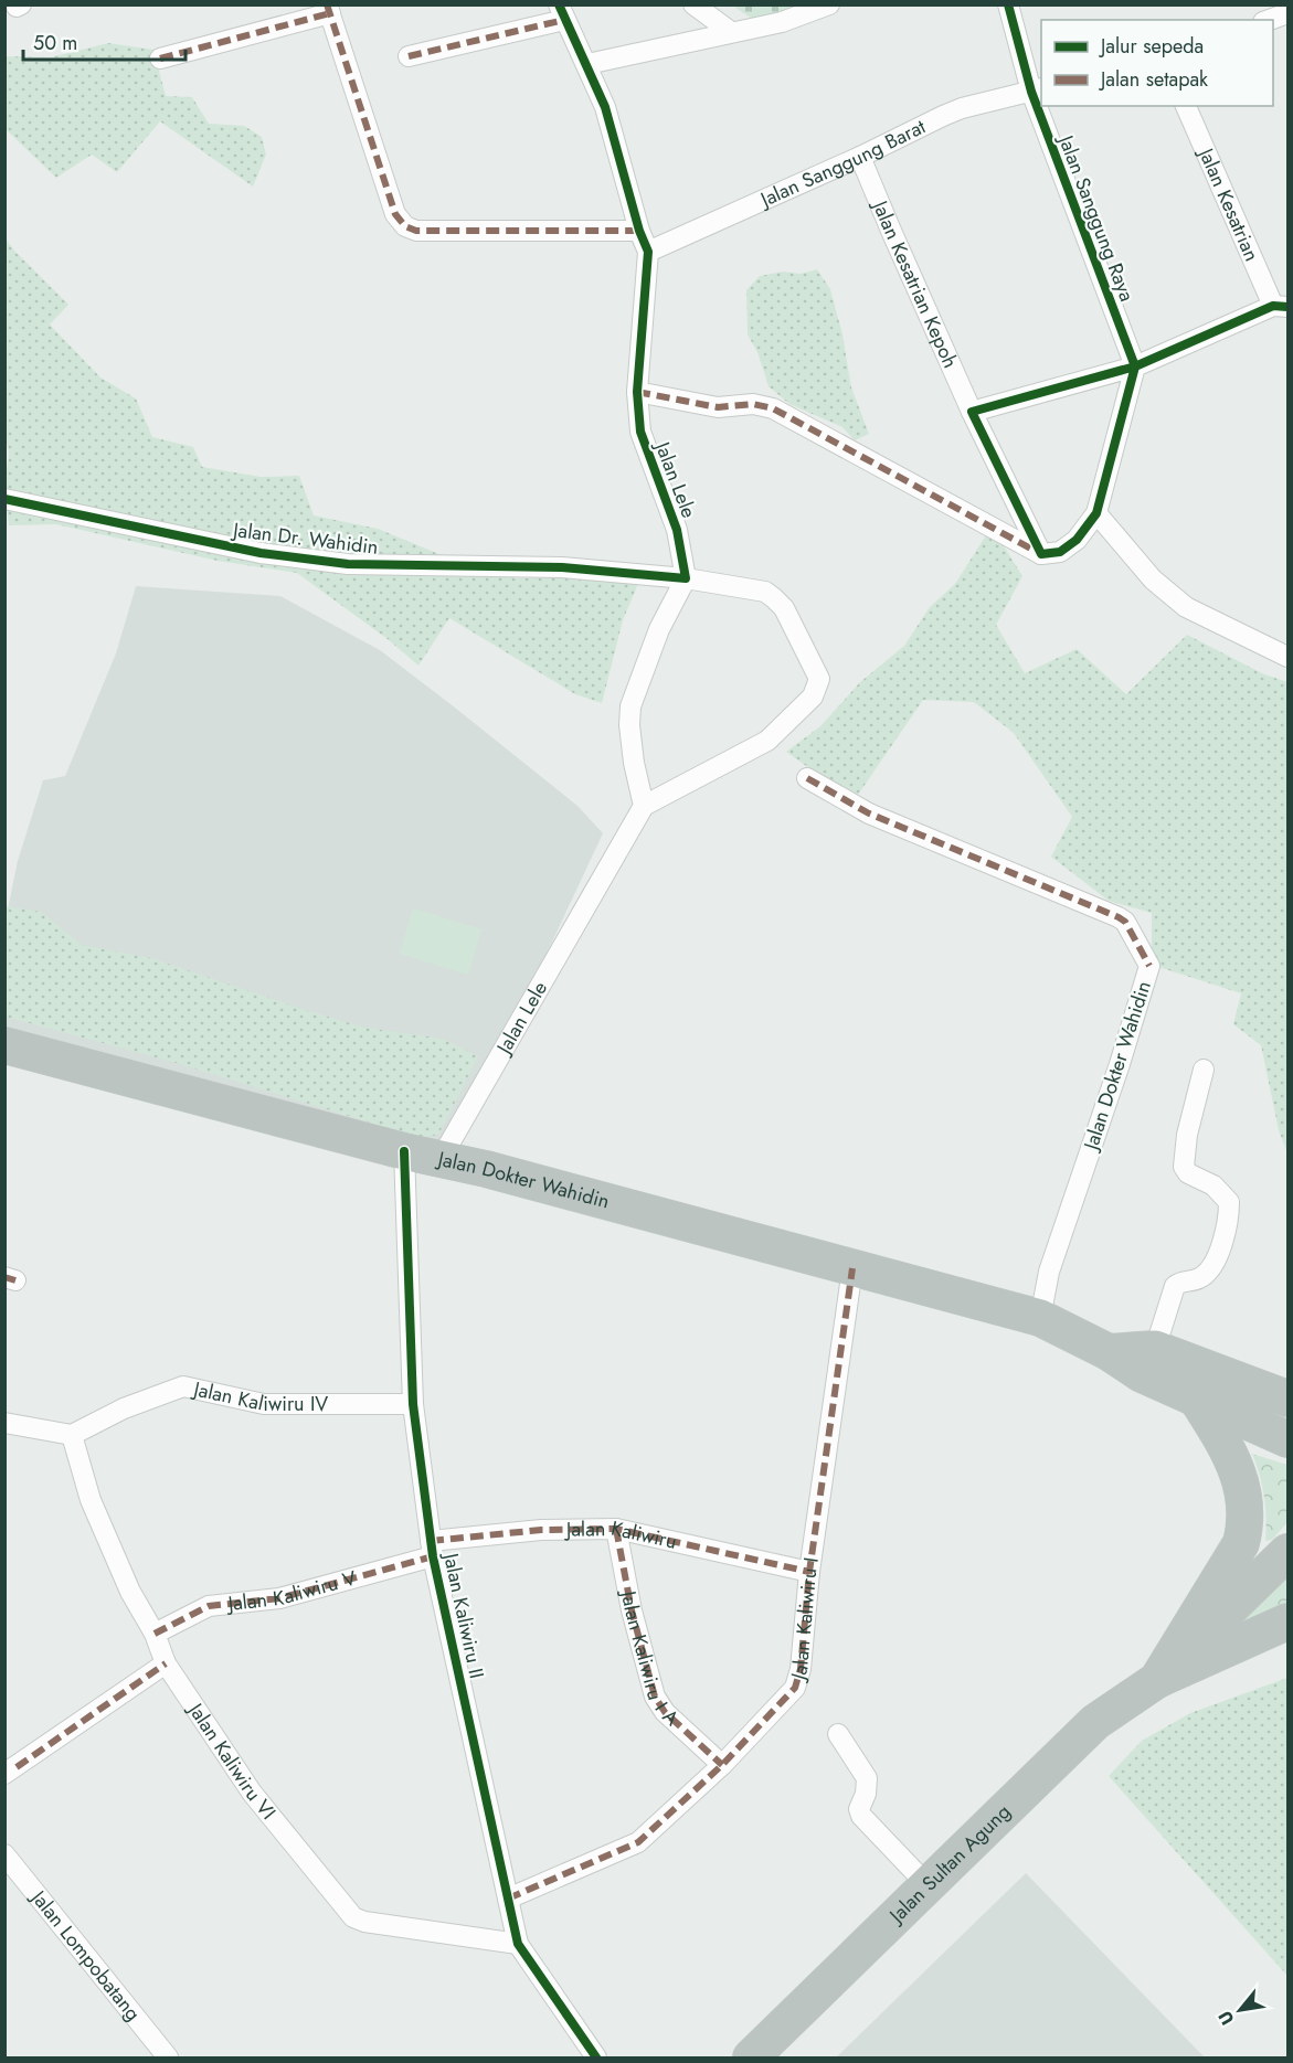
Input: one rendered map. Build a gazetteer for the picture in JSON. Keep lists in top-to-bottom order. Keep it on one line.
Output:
{"streets":{"highway":["Jalan Dokter Wahidin","Jalan Sultan Agung"],"street":["Jalan Sanggung Barat","Jalan Kesatrian","Jalan Sanggung Raya","Jalan Kesatrian Kepoh","Jalan Lele","Jalan Dr. Wahidin","Jalan Kaliwiru IV","Jalan Kaliwiru","Jalan Kaliwiru V","Jalan Kaliwiru II","Jalan Kaliwiru I","Jalan Kaliwiru I A","Jalan Kaliwiru VI","Jalan Lompobatang"]},"crossings":[["Jalan Sanggung Barat","Jalan Sanggung Raya"],["Jalan Sanggung Barat","Jalan Kesatrian Kepoh"],["Jalan Sanggung Barat","Jalan Lele"],["Jalan Lele","Jalan Dr. Wahidin"],["Jalan Lele","Jalan Dokter Wahidin"],["Jalan Dokter Wahidin","Jalan Kaliwiru II"],["Jalan Dokter Wahidin","Jalan Kaliwiru I"],["Jalan Kaliwiru IV","Jalan Kaliwiru II"],["Jalan Kaliwiru IV","Jalan Kaliwiru VI"],["Jalan Kaliwiru","Jalan Kaliwiru V"],["Jalan Kaliwiru","Jalan Kaliwiru II"],["Jalan Kaliwiru","Jalan Kaliwiru I"],["Jalan Kaliwiru","Jalan Kaliwiru I A"],["Jalan Kaliwiru V","Jalan Kaliwiru II"],["Jalan Kaliwiru V","Jalan Kaliwiru VI"],["Jalan Kaliwiru II","Jalan Kaliwiru I"],["Jalan Kaliwiru II","Jalan Kaliwiru VI"],["Jalan Kaliwiru I","Jalan Kaliwiru I A"]],"legend":["Jalur sepeda","Jalan setapak"],"scale_bar":"50 m","north":"bottom left"}
